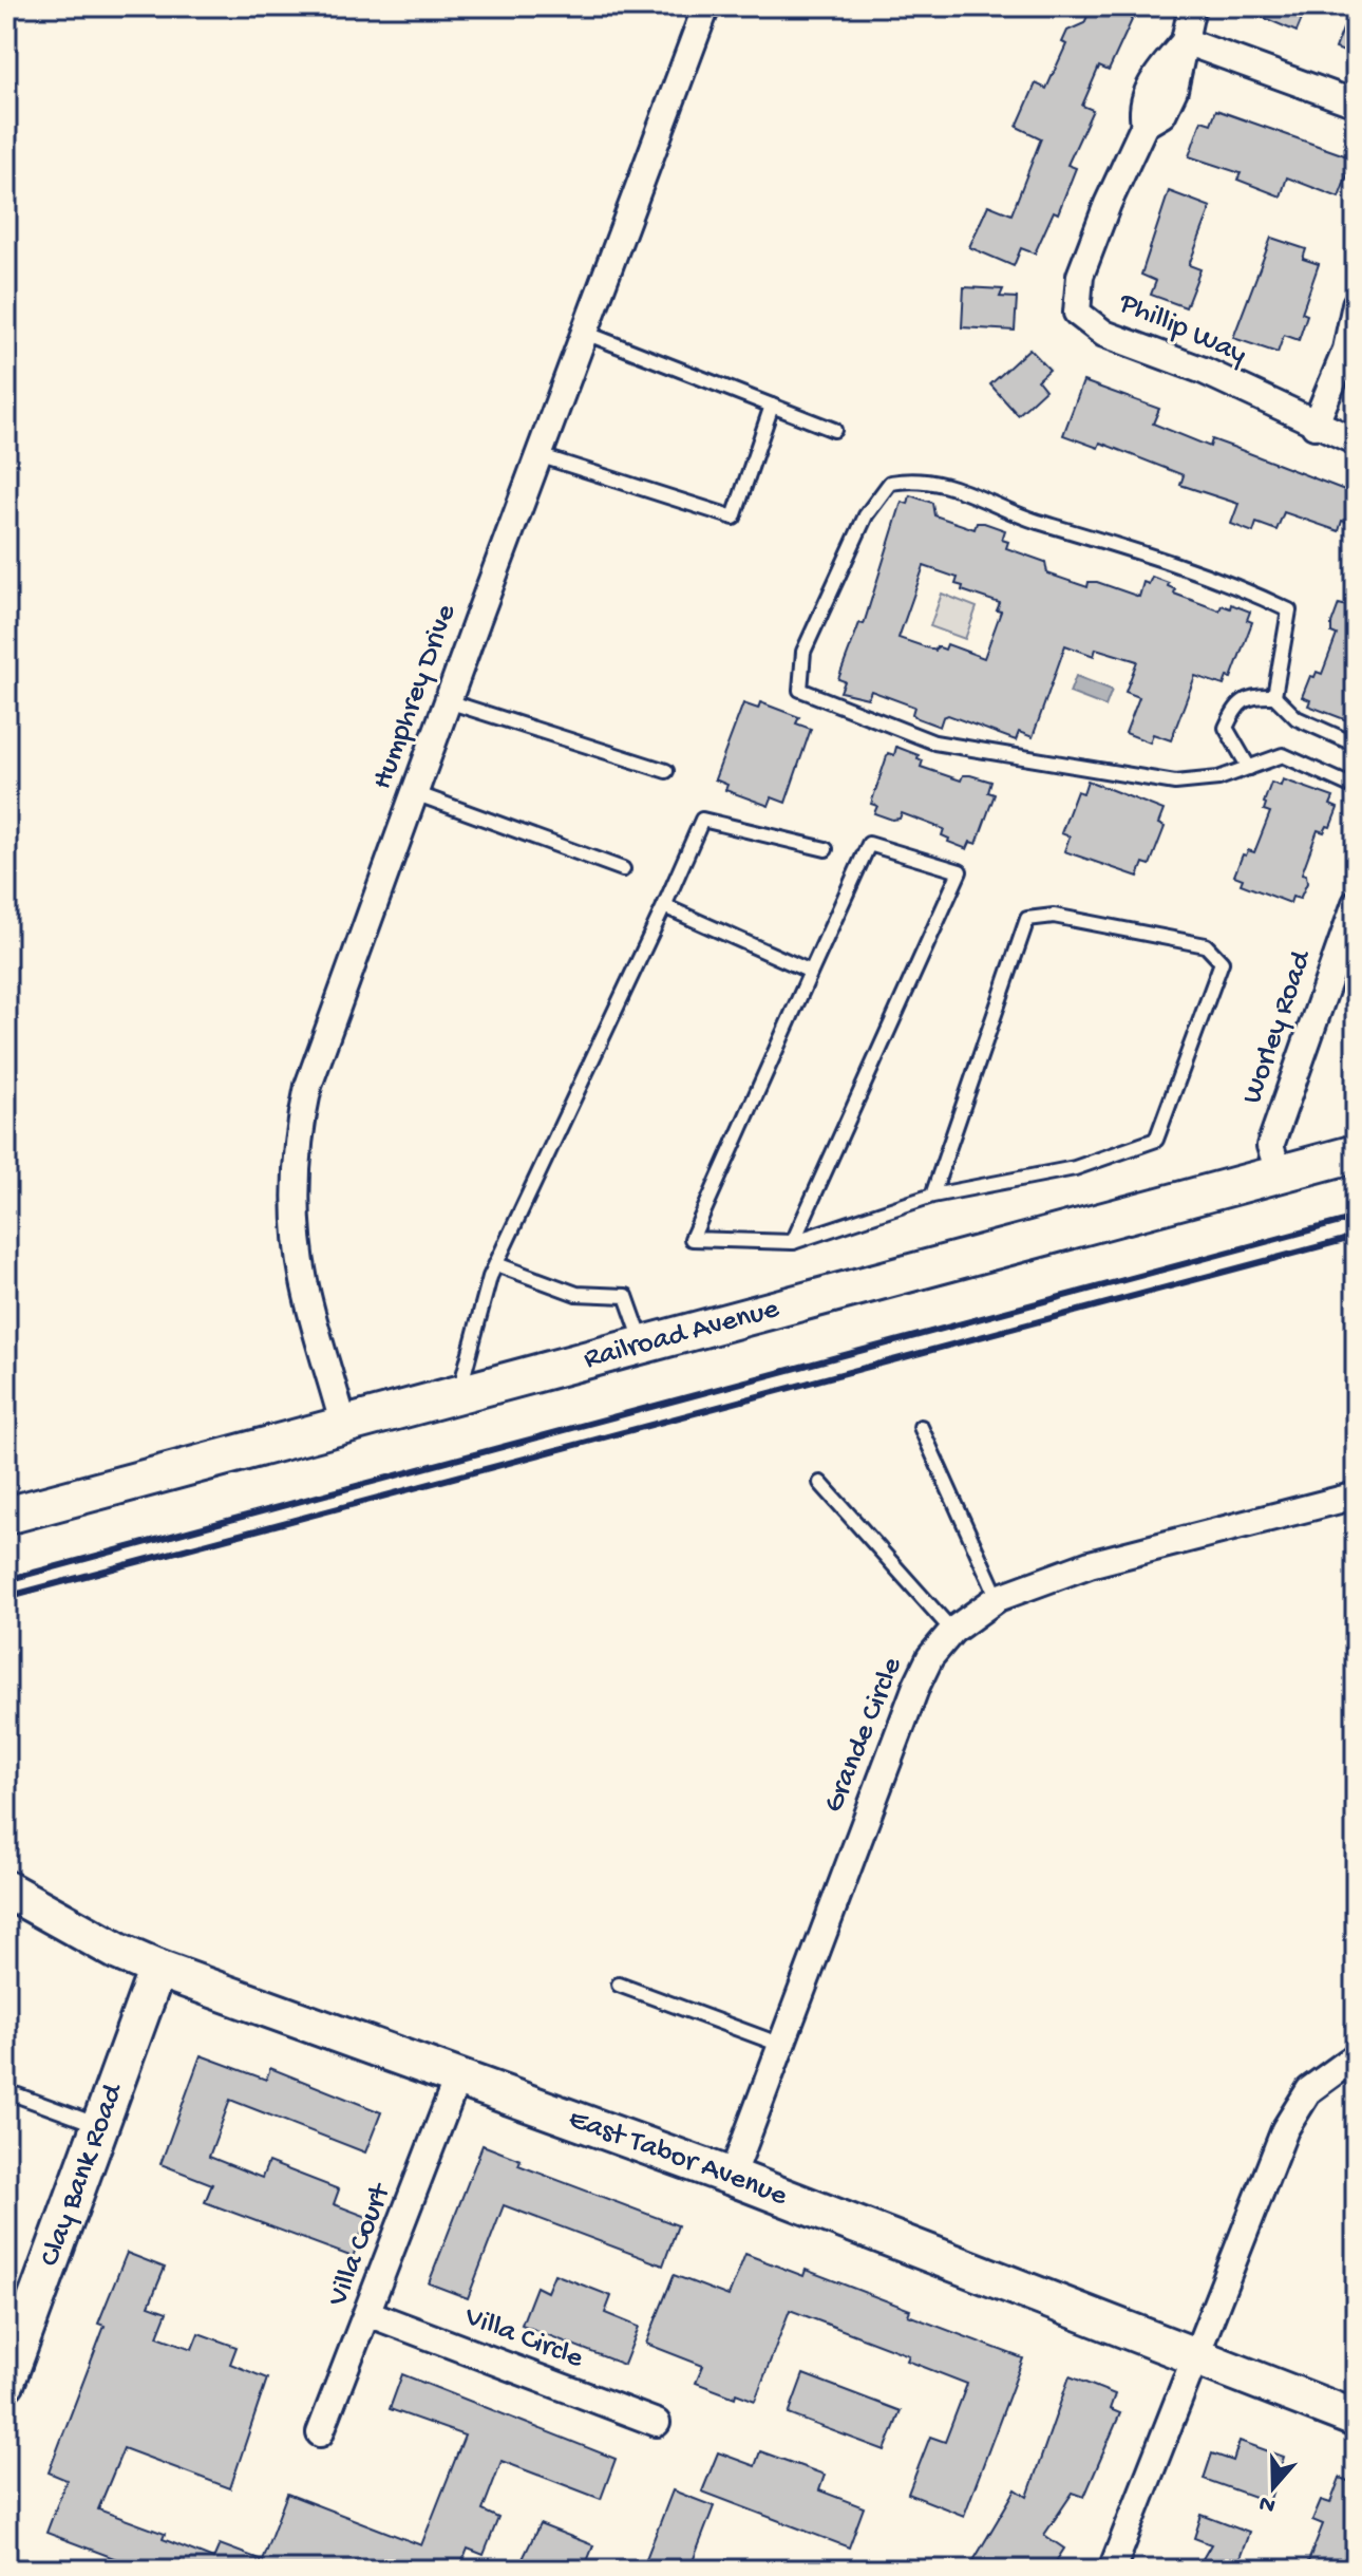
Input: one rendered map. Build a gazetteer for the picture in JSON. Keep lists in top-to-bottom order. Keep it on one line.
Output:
{"streets":{"main road":["Railroad Avenue","East Tabor Avenue","Clay Bank Road"],"street":["Phillip Way","Humphrey Drive","Worley Road","Grande Circle","Villa Court","Villa Circle"]},"crossings":[["Humphrey Drive","Railroad Avenue"],["Worley Road","Railroad Avenue"],["Grande Circle","East Tabor Avenue"],["East Tabor Avenue","Clay Bank Road"],["East Tabor Avenue","Villa Court"],["Villa Court","Villa Circle"]],"north":"bottom"}
